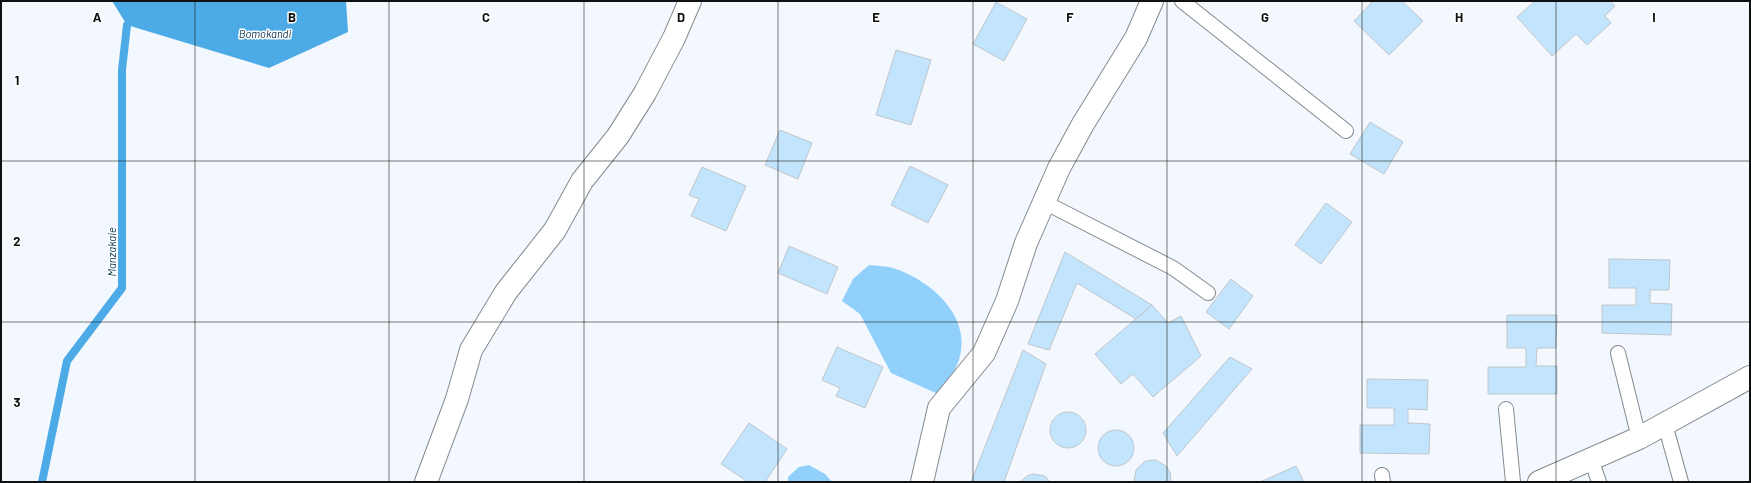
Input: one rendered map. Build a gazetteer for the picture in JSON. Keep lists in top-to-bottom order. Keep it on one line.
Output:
{"water":["Bomokandi","Manzakaie"],"grid":{"columns":["A","B","C","D","E","F","G","H","I"],"rows":["1","2","3"]}}
